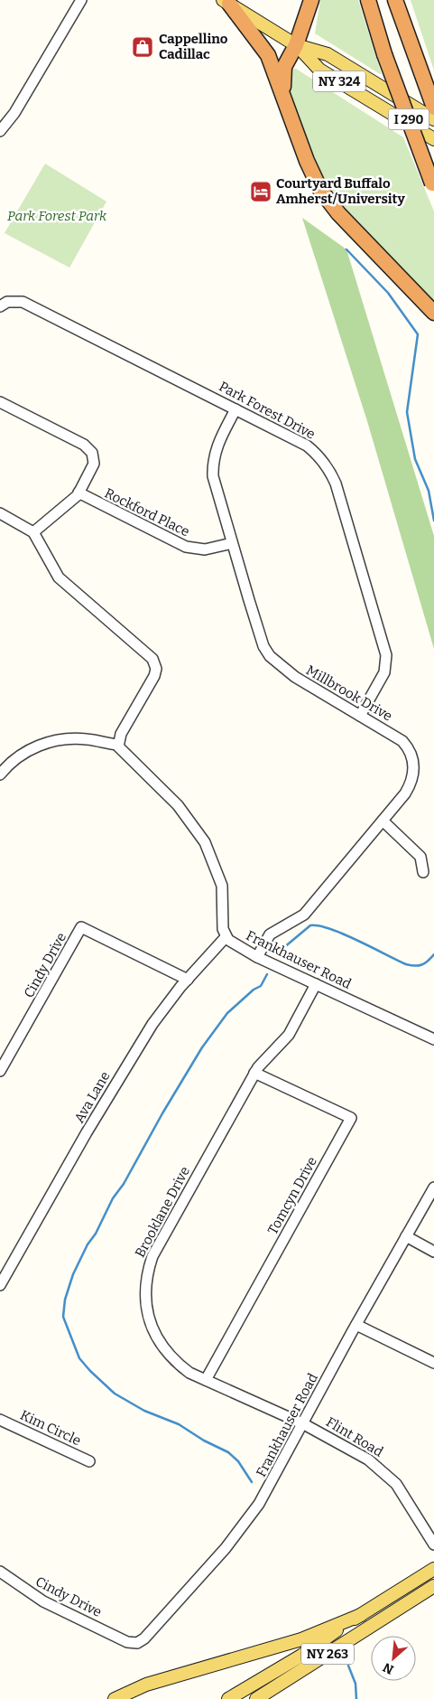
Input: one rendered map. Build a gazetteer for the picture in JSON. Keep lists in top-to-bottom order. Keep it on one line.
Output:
{"streets":{"highway":["I 290"],"main road":["NY 324","NY 263"],"street":["Park Forest Drive","Rockford Place","Millbrook Drive","Frankhauser Road","Cindy Drive","Ava Lane","Tomcyn Drive","Brooklane Drive","Kim Circle","Flint Road"]},"crossings":[["Park Forest Drive","Millbrook Drive"],["Rockford Place","Millbrook Drive"],["Millbrook Drive","Frankhauser Road"],["Frankhauser Road","Cindy Drive"],["Frankhauser Road","Ava Lane"],["Frankhauser Road","Brooklane Drive"],["Frankhauser Road","Flint Road"],["Cindy Drive","Ava Lane"],["Tomcyn Drive","Brooklane Drive"],["Brooklane Drive","Flint Road"]],"parks":["Park Forest Park"],"places":{"shop":["Cappellino Cadillac"],"hotel":["Courtyard Buffalo Amherst/University"]},"north":"bottom left"}
